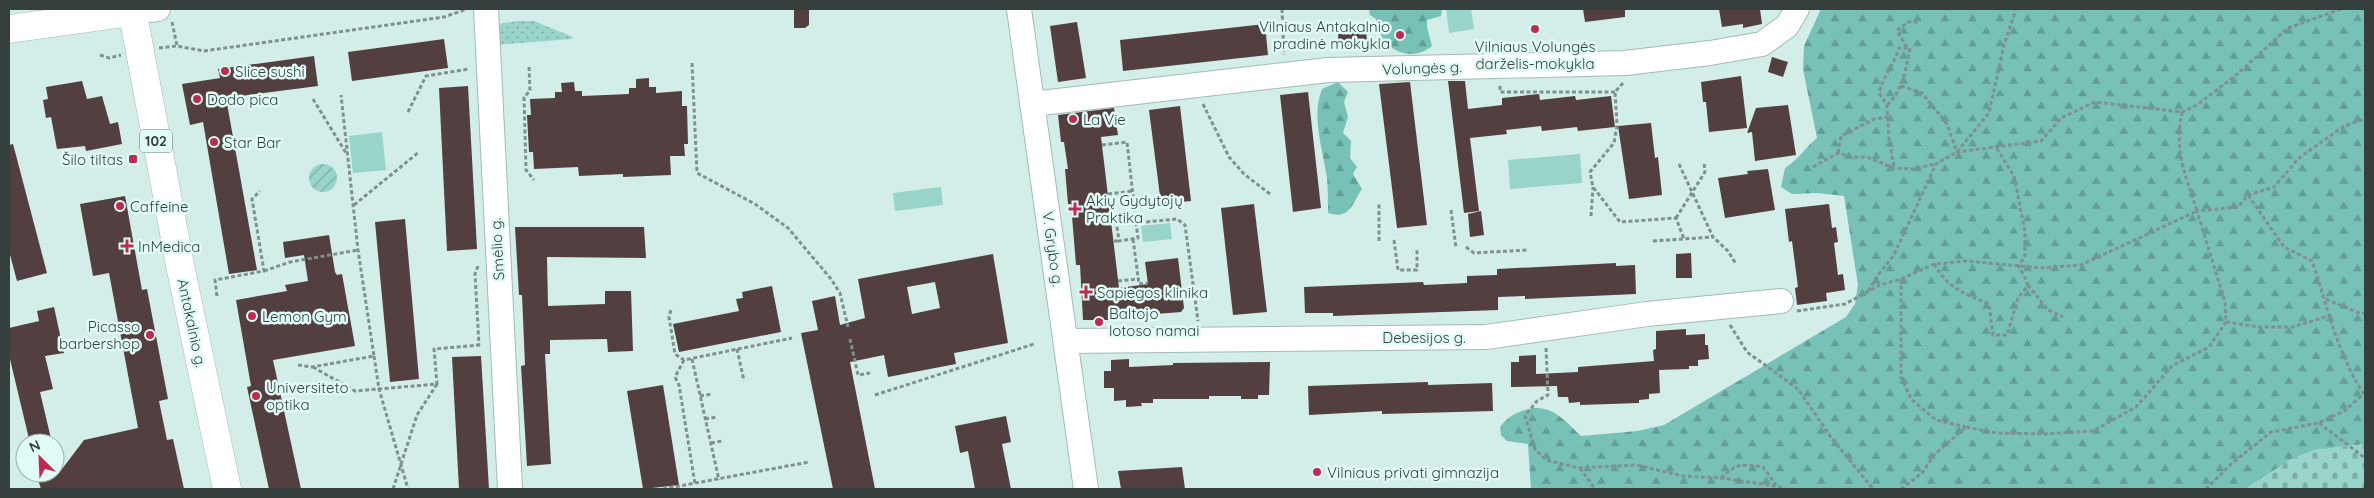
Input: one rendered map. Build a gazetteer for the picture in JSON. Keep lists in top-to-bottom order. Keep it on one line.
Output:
{"streets":{"main road":["102","Antakalnio g."],"street":["Volungės g.","Smėlio g.","V. Grybo g.","Debesijos g."]},"crossings":[["Volungės g.","V. Grybo g."],["V. Grybo g.","Debesijos g."]],"places":{"other":["Vilniaus Volungės darželis-mokykla","Vilniaus Antakalnio pradinė mokykla","Slice sushi","Dodo pica","La Vie","Star Bar","Caffeine","Lemon Gym","Baltojo lotoso namai","Picasso barbershop","Universiteto optika","Vilniaus privati gimnazija"],"transit":["Šilo tiltas"],"health":["Akių Gydytojų Praktika","InMedica","Sapiegos klinika"]},"north":"top left"}
